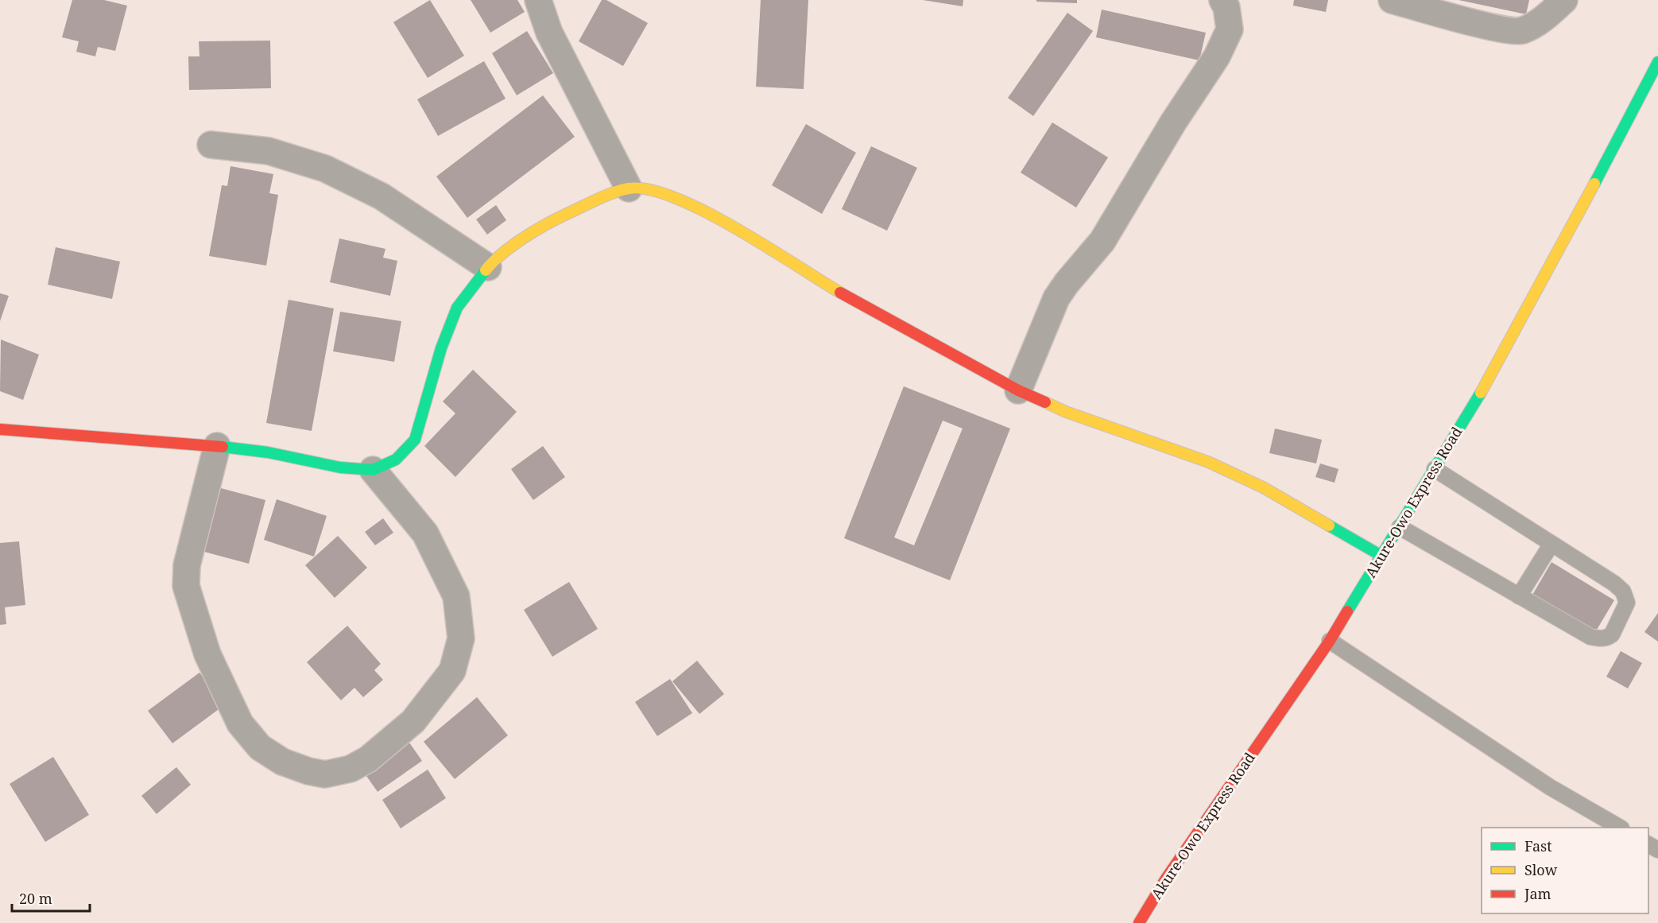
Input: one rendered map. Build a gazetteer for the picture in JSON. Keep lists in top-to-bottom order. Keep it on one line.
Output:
{"streets":{"main road":["Akure-Owo Express Road"]},"legend":["Fast","Slow","Jam"],"scale_bar":"20 m"}
